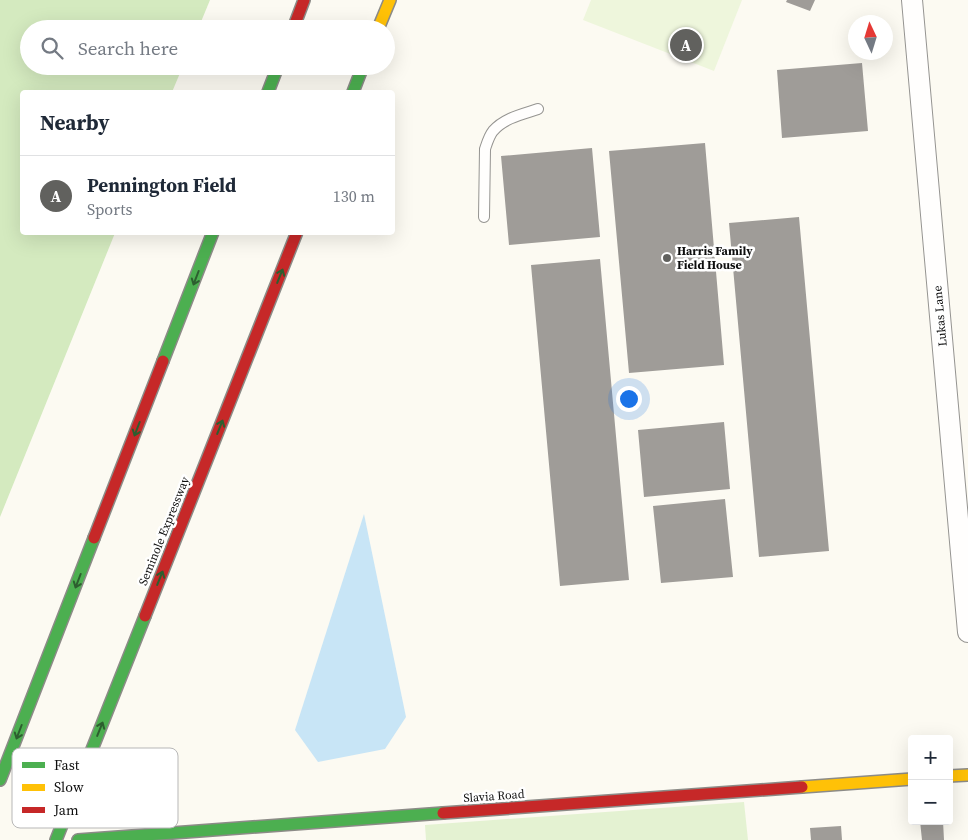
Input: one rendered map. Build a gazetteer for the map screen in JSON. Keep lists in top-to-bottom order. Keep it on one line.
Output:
{"streets":{"main road":["Seminole Expressway","Slavia Road"],"street":["Lukas Lane"]},"places":["Harris Family Field House"],"legend":["Fast","Slow","Jam"],"north":"top","page":{"search":"Search here","pins":"A","heading":"Nearby","list":[{"mark":"A","name":"Pennington Field","note":"Sports","value":"130 m"}],"map_buttons":["+","−"]}}
